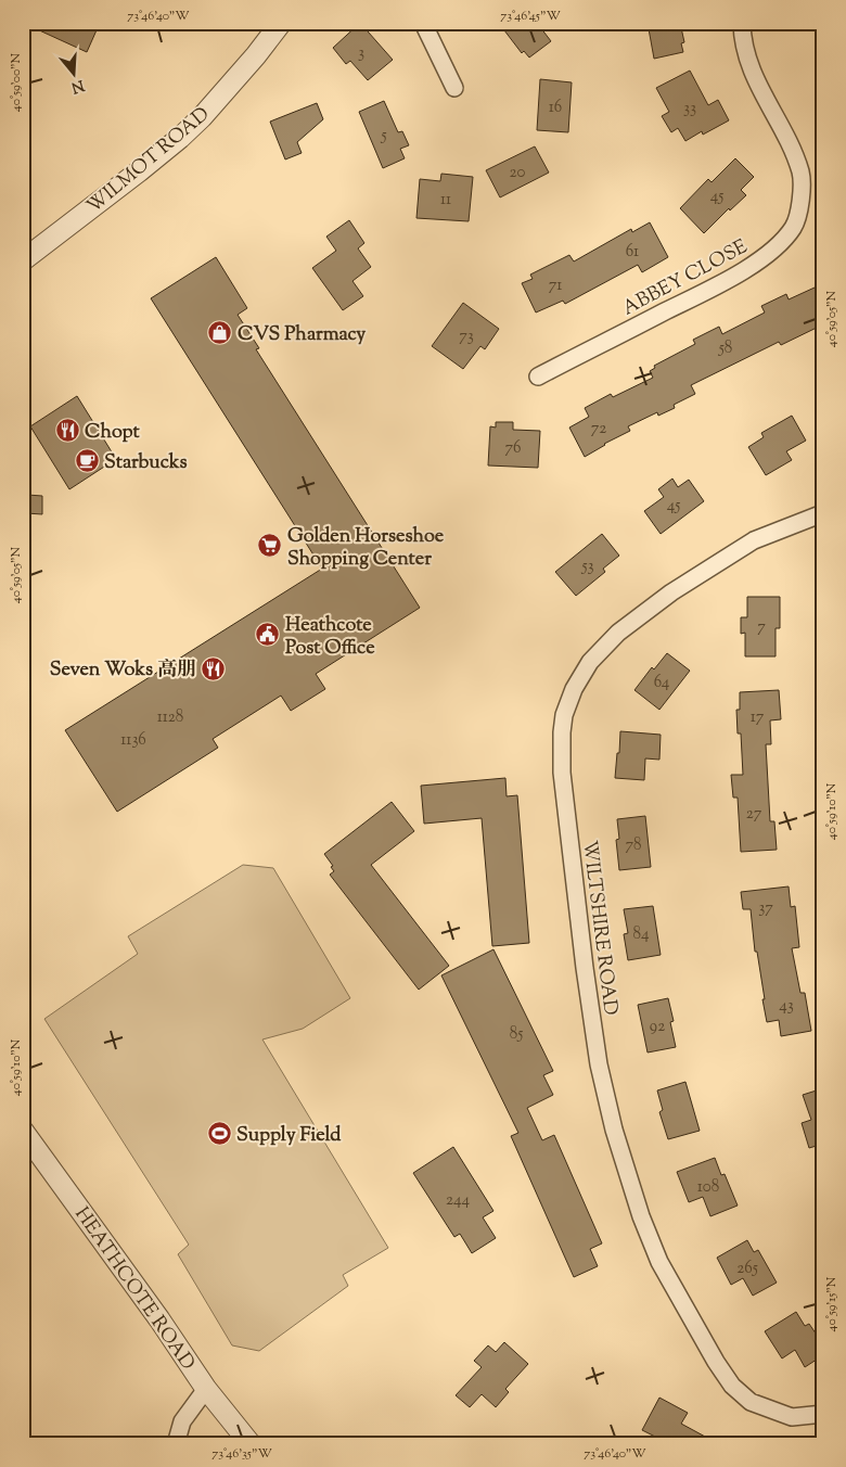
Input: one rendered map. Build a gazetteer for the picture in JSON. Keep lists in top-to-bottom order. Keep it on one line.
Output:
{"streets":{"street":["WILMOT ROAD","ABBEY CLOSE","WILTSHIRE ROAD","HEATHCOTE ROAD"]},"places":{"shop":["CVS Pharmacy"],"restaurant":["Chopt","Seven Woks 高朋"],"cafe":["Starbucks"],"supermarket":["Golden Horseshoe Shopping Center"],"public building":["Heathcote Post Office"],"sports":["Supply Field"]},"house_numbers":["3","16","33","5","20","45","11","61","71","73","58","72","76","45","53","7","64","1128","17","1136","27","78","37","84","43","92","85","108","244","265"],"north":"bottom","coordinates":["73°46'40\"W","73°46'45\"W","40°59'00\"N","40°59'05\"N","40°59'10\"N","40°59'15\"N","73°46'35\"W"]}
